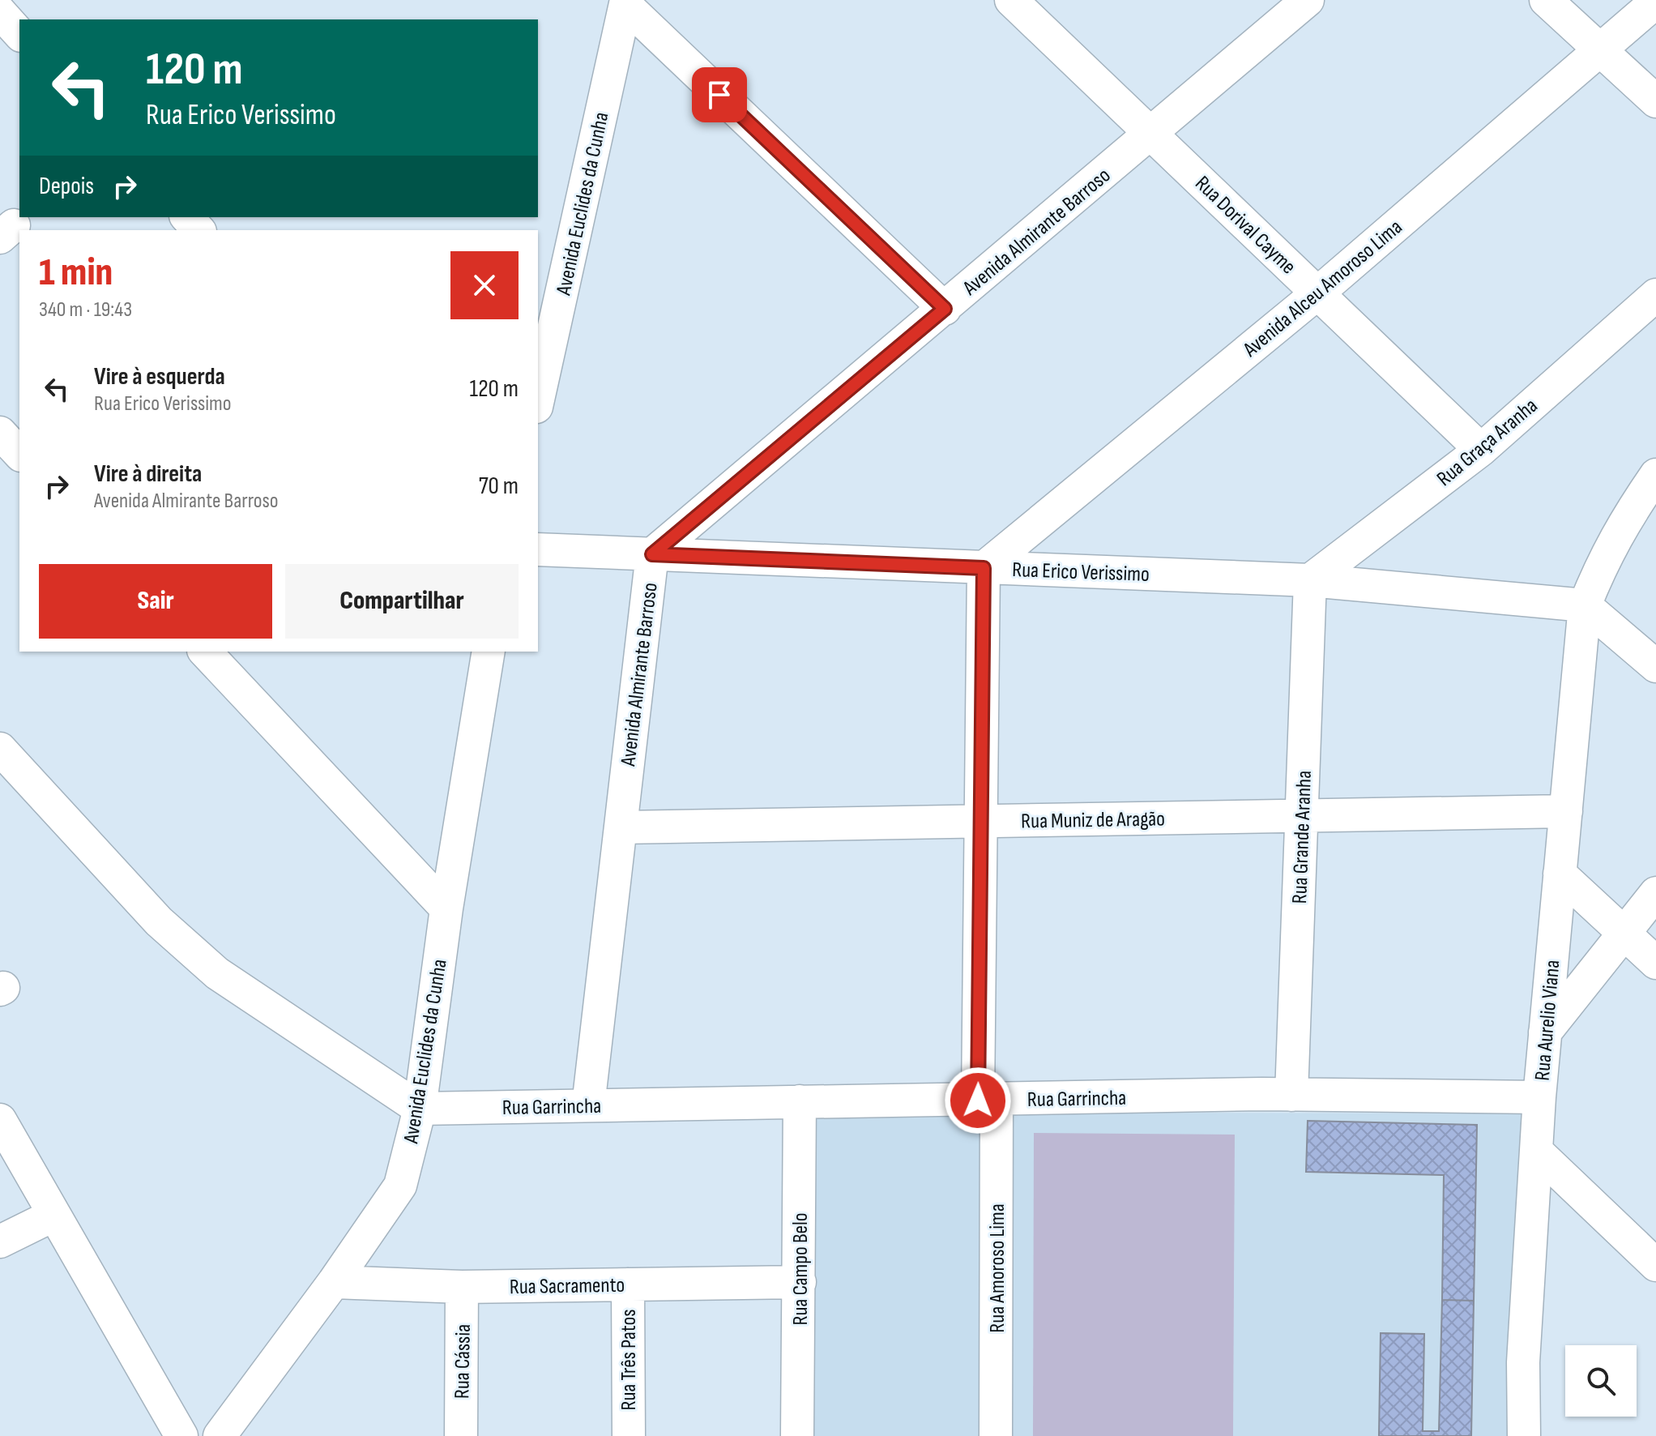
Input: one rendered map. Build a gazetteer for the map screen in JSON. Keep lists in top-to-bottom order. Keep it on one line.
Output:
{"streets":{"street":["Avenida Euclides da Cunha","Rua Dorival Cayme","Avenida Almirante Barroso","Avenida Alceu Amoroso Lima","Rua Graça Aranha","Rua Erico Verissimo","Rua Muniz de Aragão","Rua Grande Aranha","Rua Aurelio Viana","Rua Garrincha","Rua Amoroso Lima","Rua Campo Belo","Rua Sacramento","Rua Três Patos","Rua Cássia"]},"crossings":[["Avenida Euclides da Cunha","Rua Garrincha"],["Avenida Euclides da Cunha","Rua Sacramento"],["Rua Dorival Cayme","Avenida Almirante Barroso"],["Rua Dorival Cayme","Avenida Alceu Amoroso Lima"],["Rua Dorival Cayme","Rua Graça Aranha"],["Avenida Almirante Barroso","Rua Erico Verissimo"],["Avenida Almirante Barroso","Rua Muniz de Aragão"],["Avenida Almirante Barroso","Rua Garrincha"],["Avenida Alceu Amoroso Lima","Rua Erico Verissimo"],["Avenida Alceu Amoroso Lima","Rua Amoroso Lima"],["Rua Graça Aranha","Rua Erico Verissimo"],["Rua Graça Aranha","Rua Grande Aranha"],["Rua Erico Verissimo","Rua Grande Aranha"],["Rua Erico Verissimo","Rua Aurelio Viana"],["Rua Erico Verissimo","Rua Amoroso Lima"],["Rua Muniz de Aragão","Rua Grande Aranha"],["Rua Muniz de Aragão","Rua Aurelio Viana"],["Rua Muniz de Aragão","Rua Amoroso Lima"],["Rua Grande Aranha","Rua Garrincha"],["Rua Aurelio Viana","Rua Garrincha"],["Rua Garrincha","Rua Amoroso Lima"],["Rua Garrincha","Rua Campo Belo"],["Rua Campo Belo","Rua Sacramento"],["Rua Sacramento","Rua Três Patos"],["Rua Sacramento","Rua Cássia"]],"page":{"turn":["120 m","Rua Erico Verissimo"],"then":"Depois","heading":["1 min","340 m · 19:43"],"list":[{"name":"Vire à esquerda","note":"Rua Erico Verissimo","value":"120 m"},{"name":"Vire à direita","note":"Avenida Almirante Barroso","value":"70 m"}],"buttons":["Sair","Compartilhar"]}}
